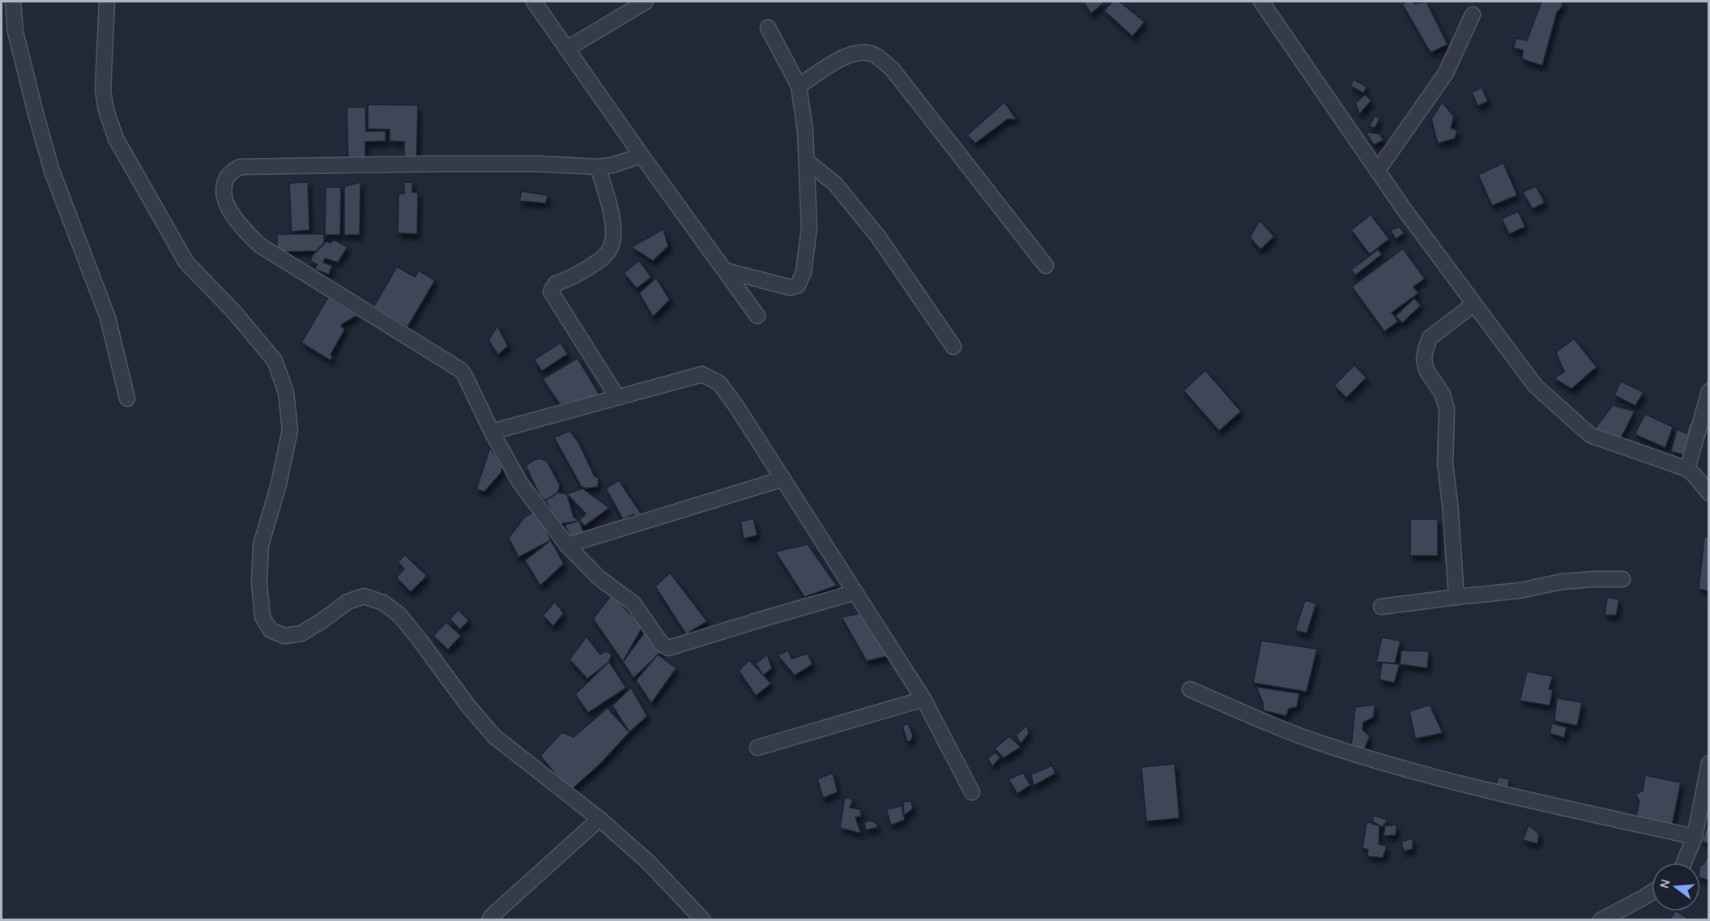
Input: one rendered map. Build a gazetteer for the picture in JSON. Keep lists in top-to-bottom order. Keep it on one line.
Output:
{"north":"left"}
